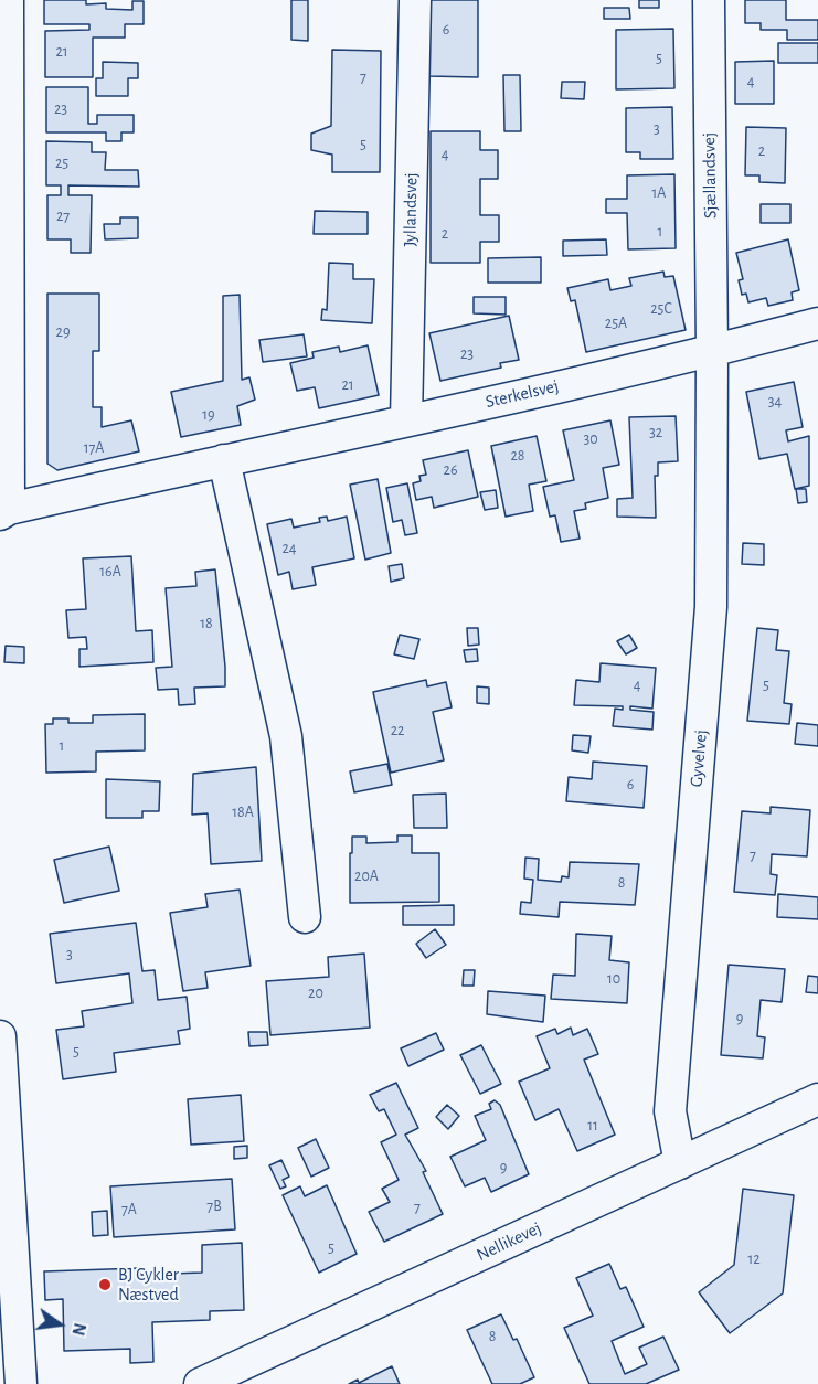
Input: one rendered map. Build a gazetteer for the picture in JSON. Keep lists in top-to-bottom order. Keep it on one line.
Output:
{"streets":{"street":["Sjællandsvej","Jyllandsvej","Sterkelsvej","Gyvelvej","Nellikevej"]},"crossings":[["Sjællandsvej","Sterkelsvej"],["Sjællandsvej","Gyvelvej"],["Jyllandsvej","Sterkelsvej"],["Sterkelsvej","Gyvelvej"],["Gyvelvej","Nellikevej"]],"places":["BJ Cykler Næstved"],"house_numbers":["6","21","5","7","4","23","3","5","2","4","25","1A","27","1","2","25C","25A","29","23","21","34","19","32","30","17A","28","26","24","16A","18","4","5","22","1","6","18A","7","20A","8","3","10","20","9","5","11","9","7B","7","7A","5","12","8"],"north":"right"}
